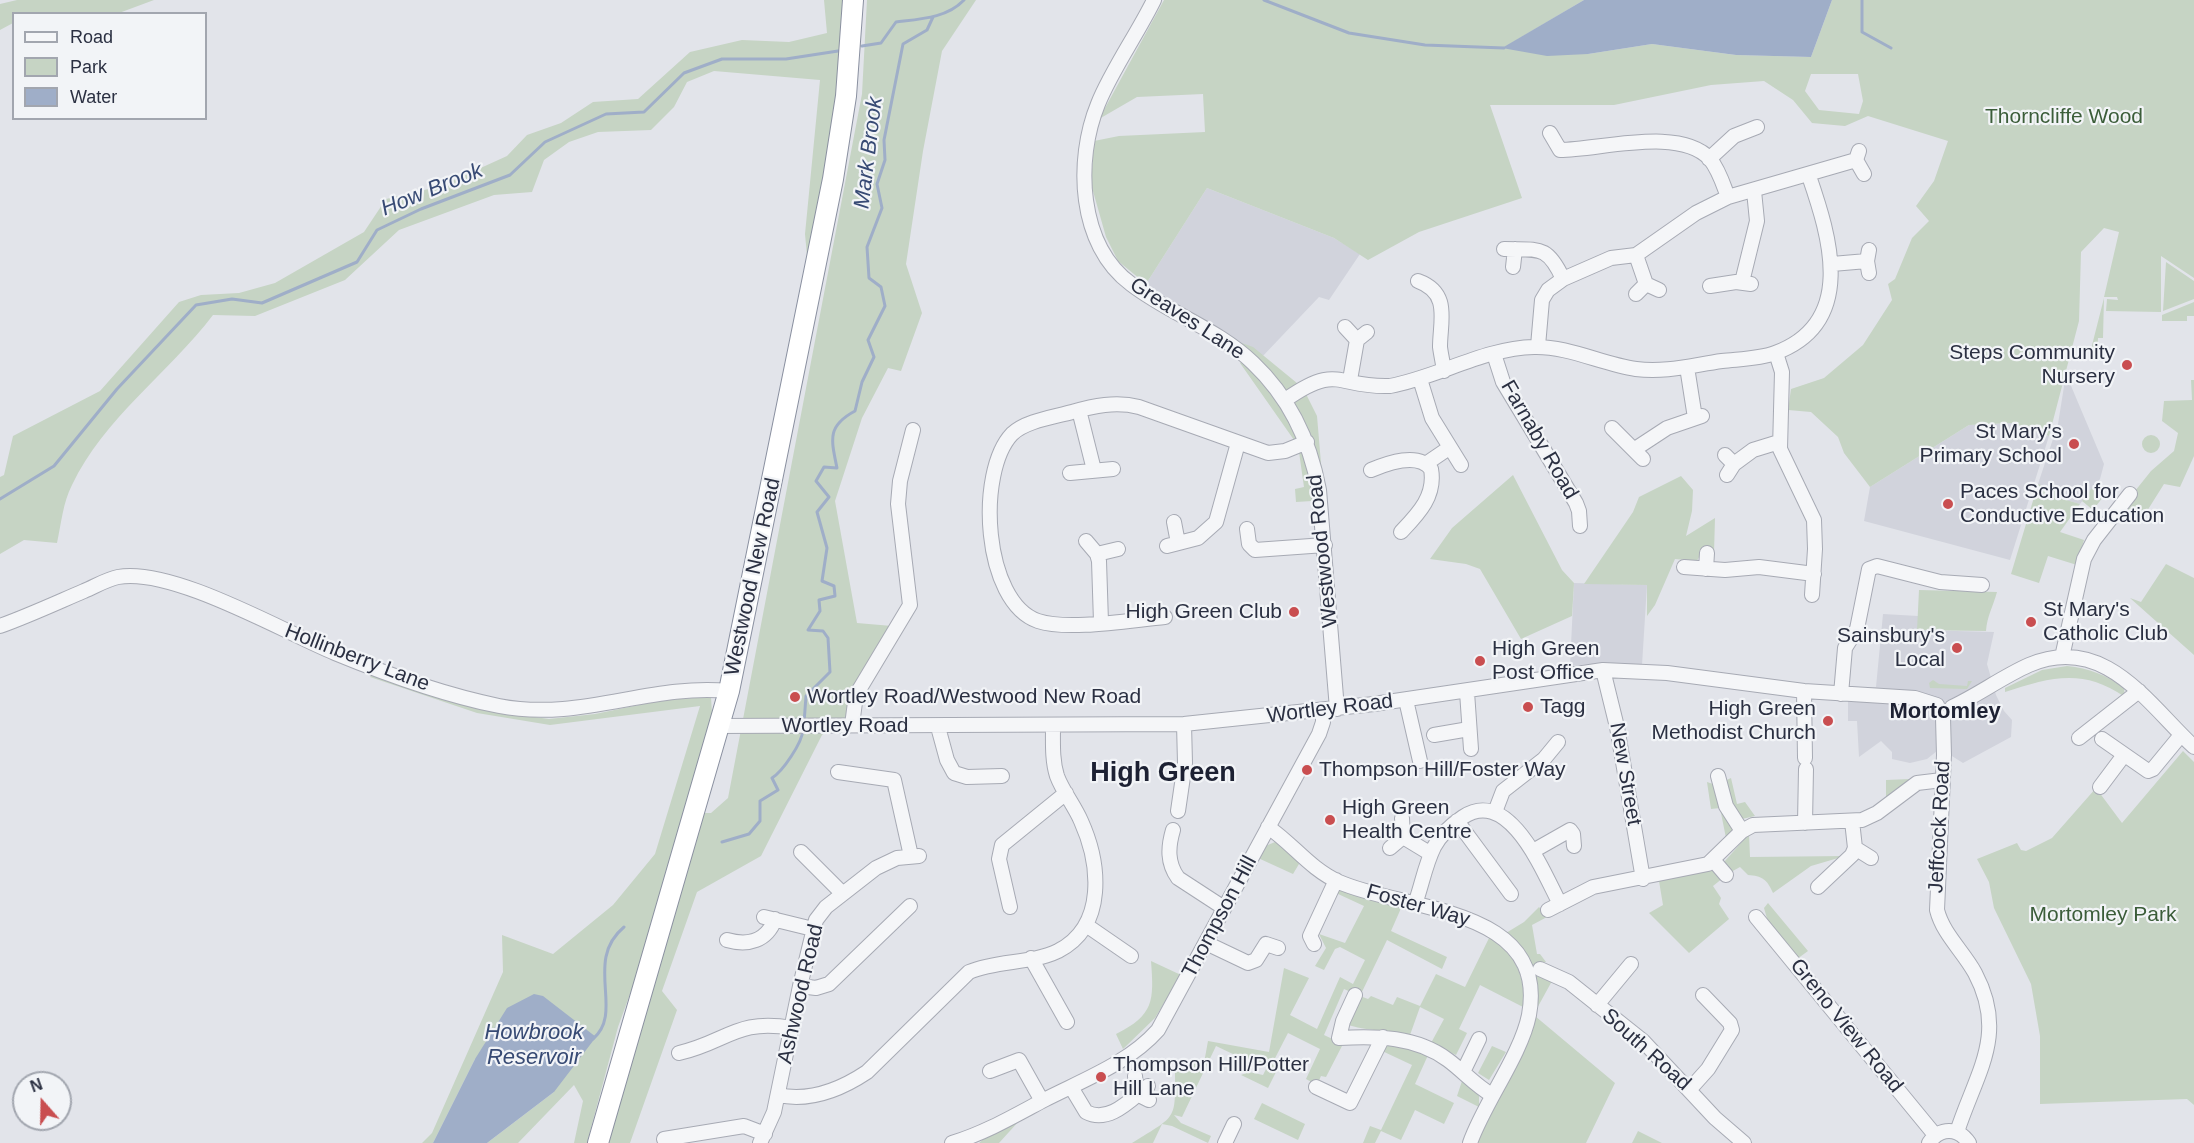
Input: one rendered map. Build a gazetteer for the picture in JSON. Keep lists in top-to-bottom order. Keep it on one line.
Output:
{"streets":{"highway":["Westwood New Road"],"street":["Greaves Lane","Farnaby Road","Westwood Road","Hollinberry Lane","Wortley Road","New Street","Jeffcock Road","Foster Way","Thompson Hill","Ashwood Road","Greno View Road","South Road"]},"crossings":[["Greaves Lane","Westwood Road"],["Westwood Road","Wortley Road"],["Westwood Road","Thompson Hill"],["Westwood New Road","Hollinberry Lane"],["Westwood New Road","Wortley Road"],["Wortley Road","New Street"],["Wortley Road","Jeffcock Road"],["Wortley Road","Thompson Hill"],["Foster Way","Thompson Hill"]],"districts":["Mortomley","High Green"],"water":["Mark Brook","How Brook","Howbrook Reservoir"],"parks":["Thorncliffe Wood","Mortomley Park"],"places":["Steps Community Nursery","St Mary's Primary School","Paces School for Conductive Education","High Green Club","St Mary's Catholic Club","Sainsbury's Local","High Green Post Office","Wortley Road/Westwood New Road","Tagg","High Green Methodist Church","Thompson Hill/Foster Way","High Green Health Centre","Thompson Hill/Potter Hill Lane"],"legend":["Road","Park","Water"],"north":"top"}
